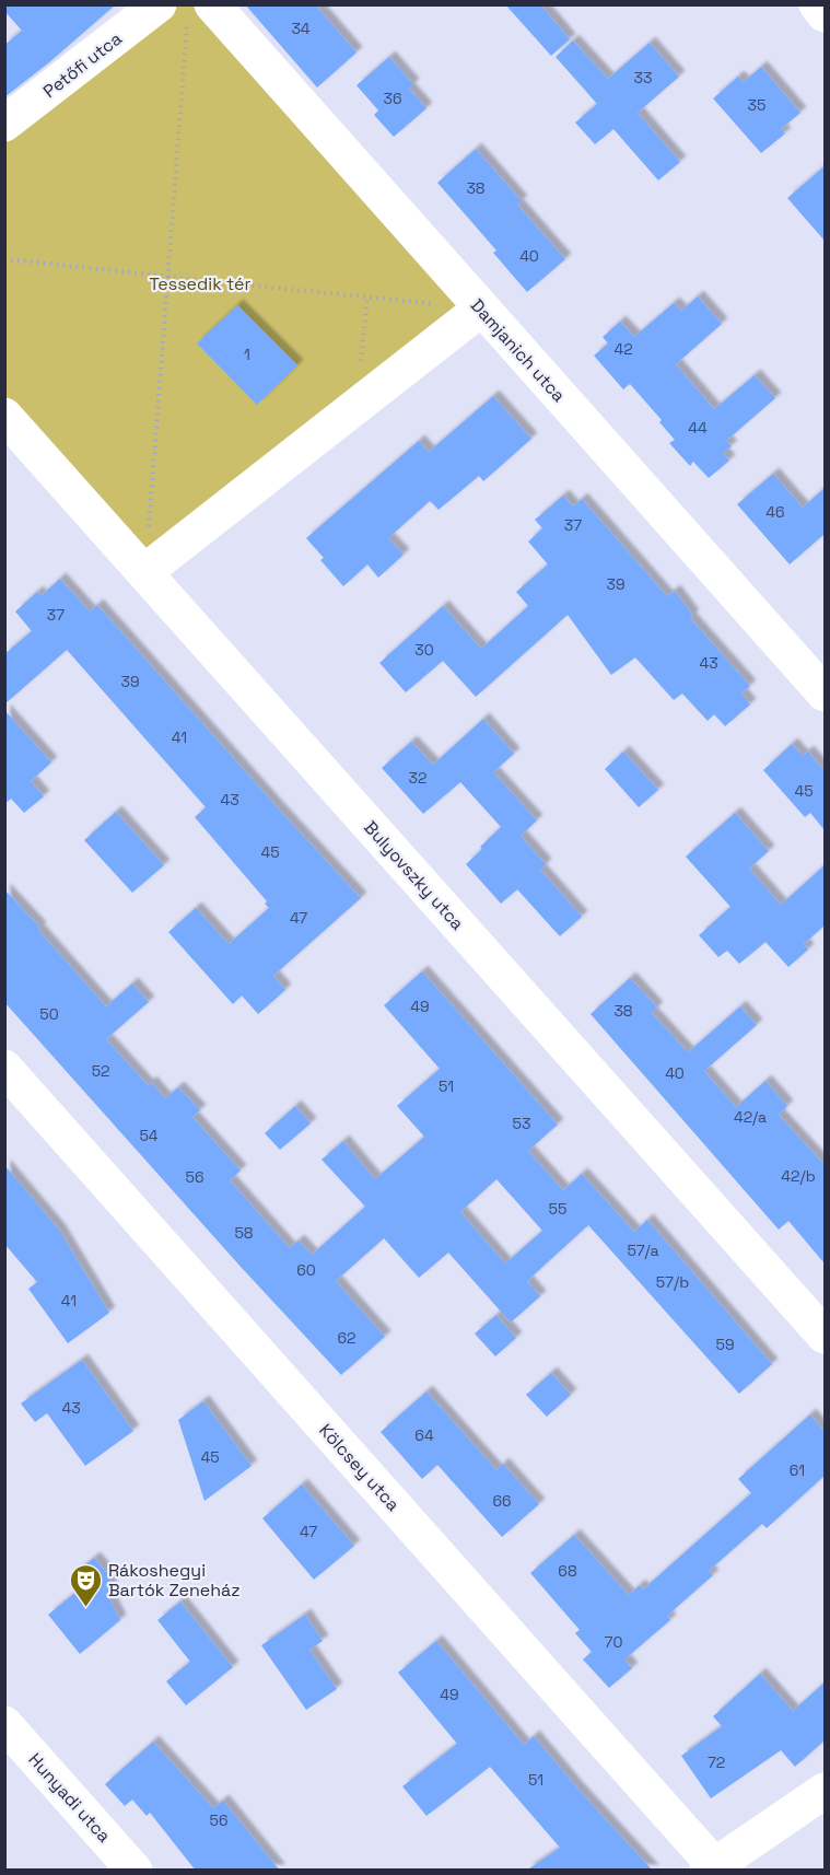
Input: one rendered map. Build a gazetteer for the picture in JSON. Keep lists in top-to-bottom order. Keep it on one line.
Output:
{"streets":{"street":["Petőfi utca","Damjanich utca","Bulyovszky utca","Kölcsey utca","Hunyadi utca"]},"crossings":[["Petőfi utca","Damjanich utca"]],"parks":["Tessedik tér"],"places":{"theatre":["Rákoshegyi Bartók Zeneház"]},"house_numbers":["34","33","36","35","38","40","42","1","44","46","37","39","37","30","43","39","41","32","45","43","45","47","49","38","50","52","40","51","42/a","53","54","42/b","56","55","58","57/a","60","57/b","41","62","59","43","64","45","61","66","47","68","70","49","72","51","56"]}
